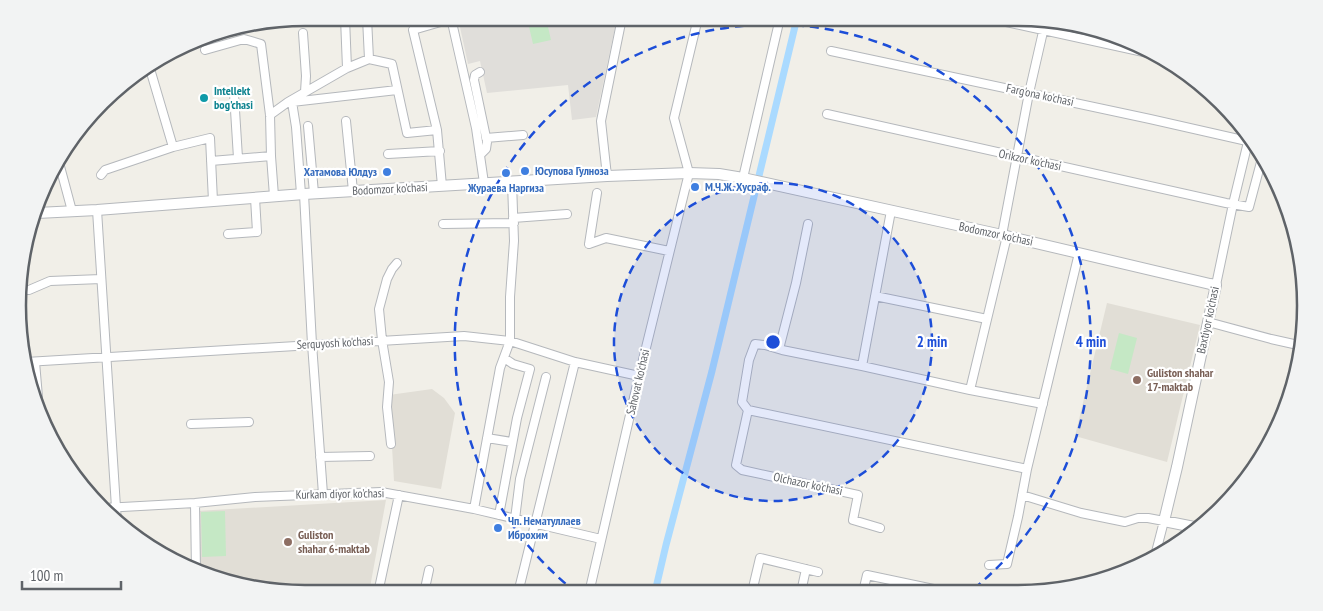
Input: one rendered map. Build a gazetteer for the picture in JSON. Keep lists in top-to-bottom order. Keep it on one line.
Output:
{"streets":{"street":["Farg'ona ko'chasi","Orikzor ko'chasi","Bodomzor ko'chasi","Baxtiyor ko'chasi","Serquyosh ko'chasi","Sahovat ko'chasi","Olchazor ko'chasi","Kurkam diyor ko'chasi"]},"crossings":[["Orikzor ko'chasi","Baxtiyor ko'chasi"],["Bodomzor ko'chasi","Baxtiyor ko'chasi"],["Bodomzor ko'chasi","Sahovat ko'chasi"],["Serquyosh ko'chasi","Sahovat ko'chasi"],["Sahovat ko'chasi","Kurkam diyor ko'chasi"]],"places":["Intellekt bog'chasi","Юсупова Гулноза","Хатамова Юлдуз","Жураева Наргиза","М.Ч.Ж. Хусраф.","Guliston shahar 17-maktab","Чп. Нематуллаев Иброхим","Guliston shahar 6-maktab"],"scale_bar":"100 m","rings":["2 min","4 min"]}
